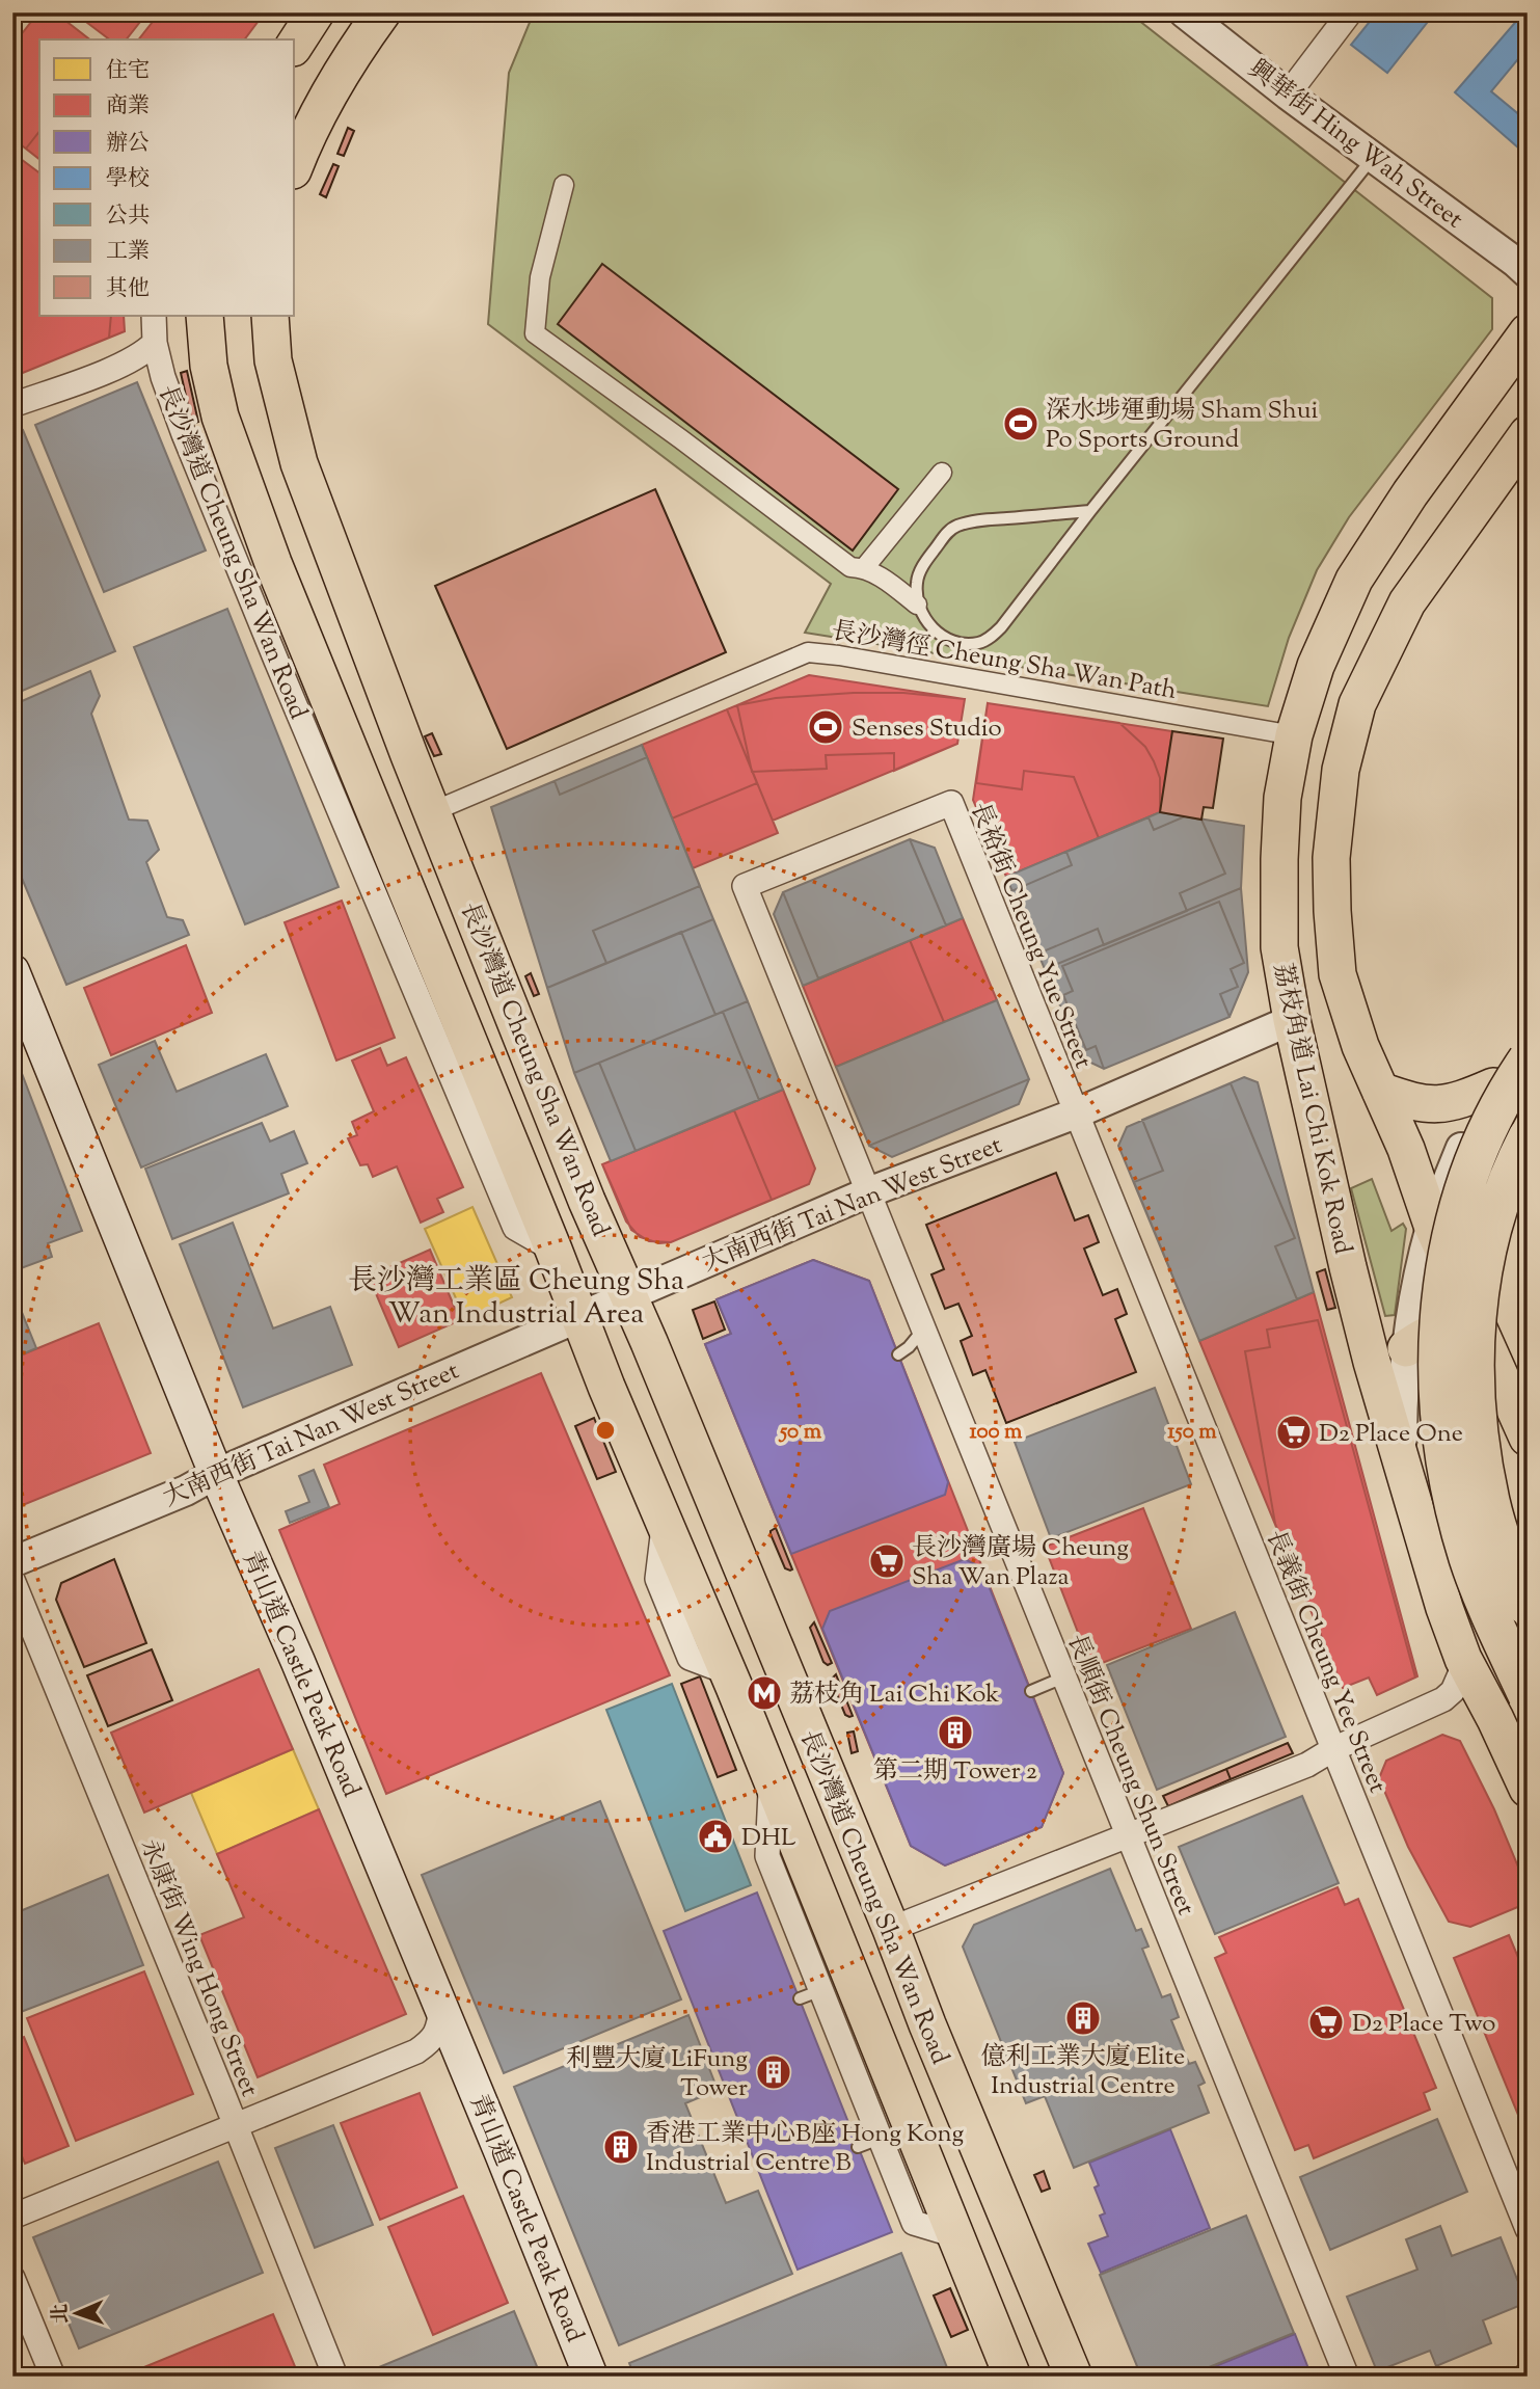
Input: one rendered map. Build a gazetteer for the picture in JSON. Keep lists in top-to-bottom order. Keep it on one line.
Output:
{"streets":{"main road":["長沙灣道 Cheung Sha Wan Road","荔枝角道 Lai Chi Kok Road","青山道 Castle Peak Road"],"street":["興華街 Hing Wah Street","長沙灣徑 Cheung Sha Wan Path","長裕街 Cheung Yue Street","大南西街 Tai Nan West Street","長義街 Cheung Yee Street","長順街 Cheung Shun Street","永康街 Wing Hong Street"]},"crossings":[["長沙灣道 Cheung Sha Wan Road","長沙灣徑 Cheung Sha Wan Path"],["長沙灣道 Cheung Sha Wan Road","大南西街 Tai Nan West Street"],["長沙灣徑 Cheung Sha Wan Path","荔枝角道 Lai Chi Kok Road"],["長裕街 Cheung Yue Street","大南西街 Tai Nan West Street"],["長裕街 Cheung Yue Street","長義街 Cheung Yee Street"],["長裕街 Cheung Yue Street","長順街 Cheung Shun Street"],["荔枝角道 Lai Chi Kok Road","大南西街 Tai Nan West Street"],["大南西街 Tai Nan West Street","長義街 Cheung Yee Street"],["大南西街 Tai Nan West Street","青山道 Castle Peak Road"],["大南西街 Tai Nan West Street","長順街 Cheung Shun Street"]],"districts":["長沙灣工業區 Cheung Sha Wan Industrial Area"],"places":{"sports":["深水埗運動場 Sham Shui Po Sports Ground","Senses Studio"],"supermarket":["D2 Place One","長沙灣廣場 Cheung Sha Wan Plaza","D2 Place Two"],"metro station":["荔枝角 Lai Chi Kok"],"building":["第二期 Tower 2","億利工業大廈 Elite Industrial Centre","利豐大廈 LiFung Tower","香港工業中心B座 Hong Kong Industrial Centre B"],"public building":["DHL"]},"legend":["住宅","商業","辦公","學校","公共","工業","其他"],"north":"left","rings":["50 m","100 m","150 m"]}
